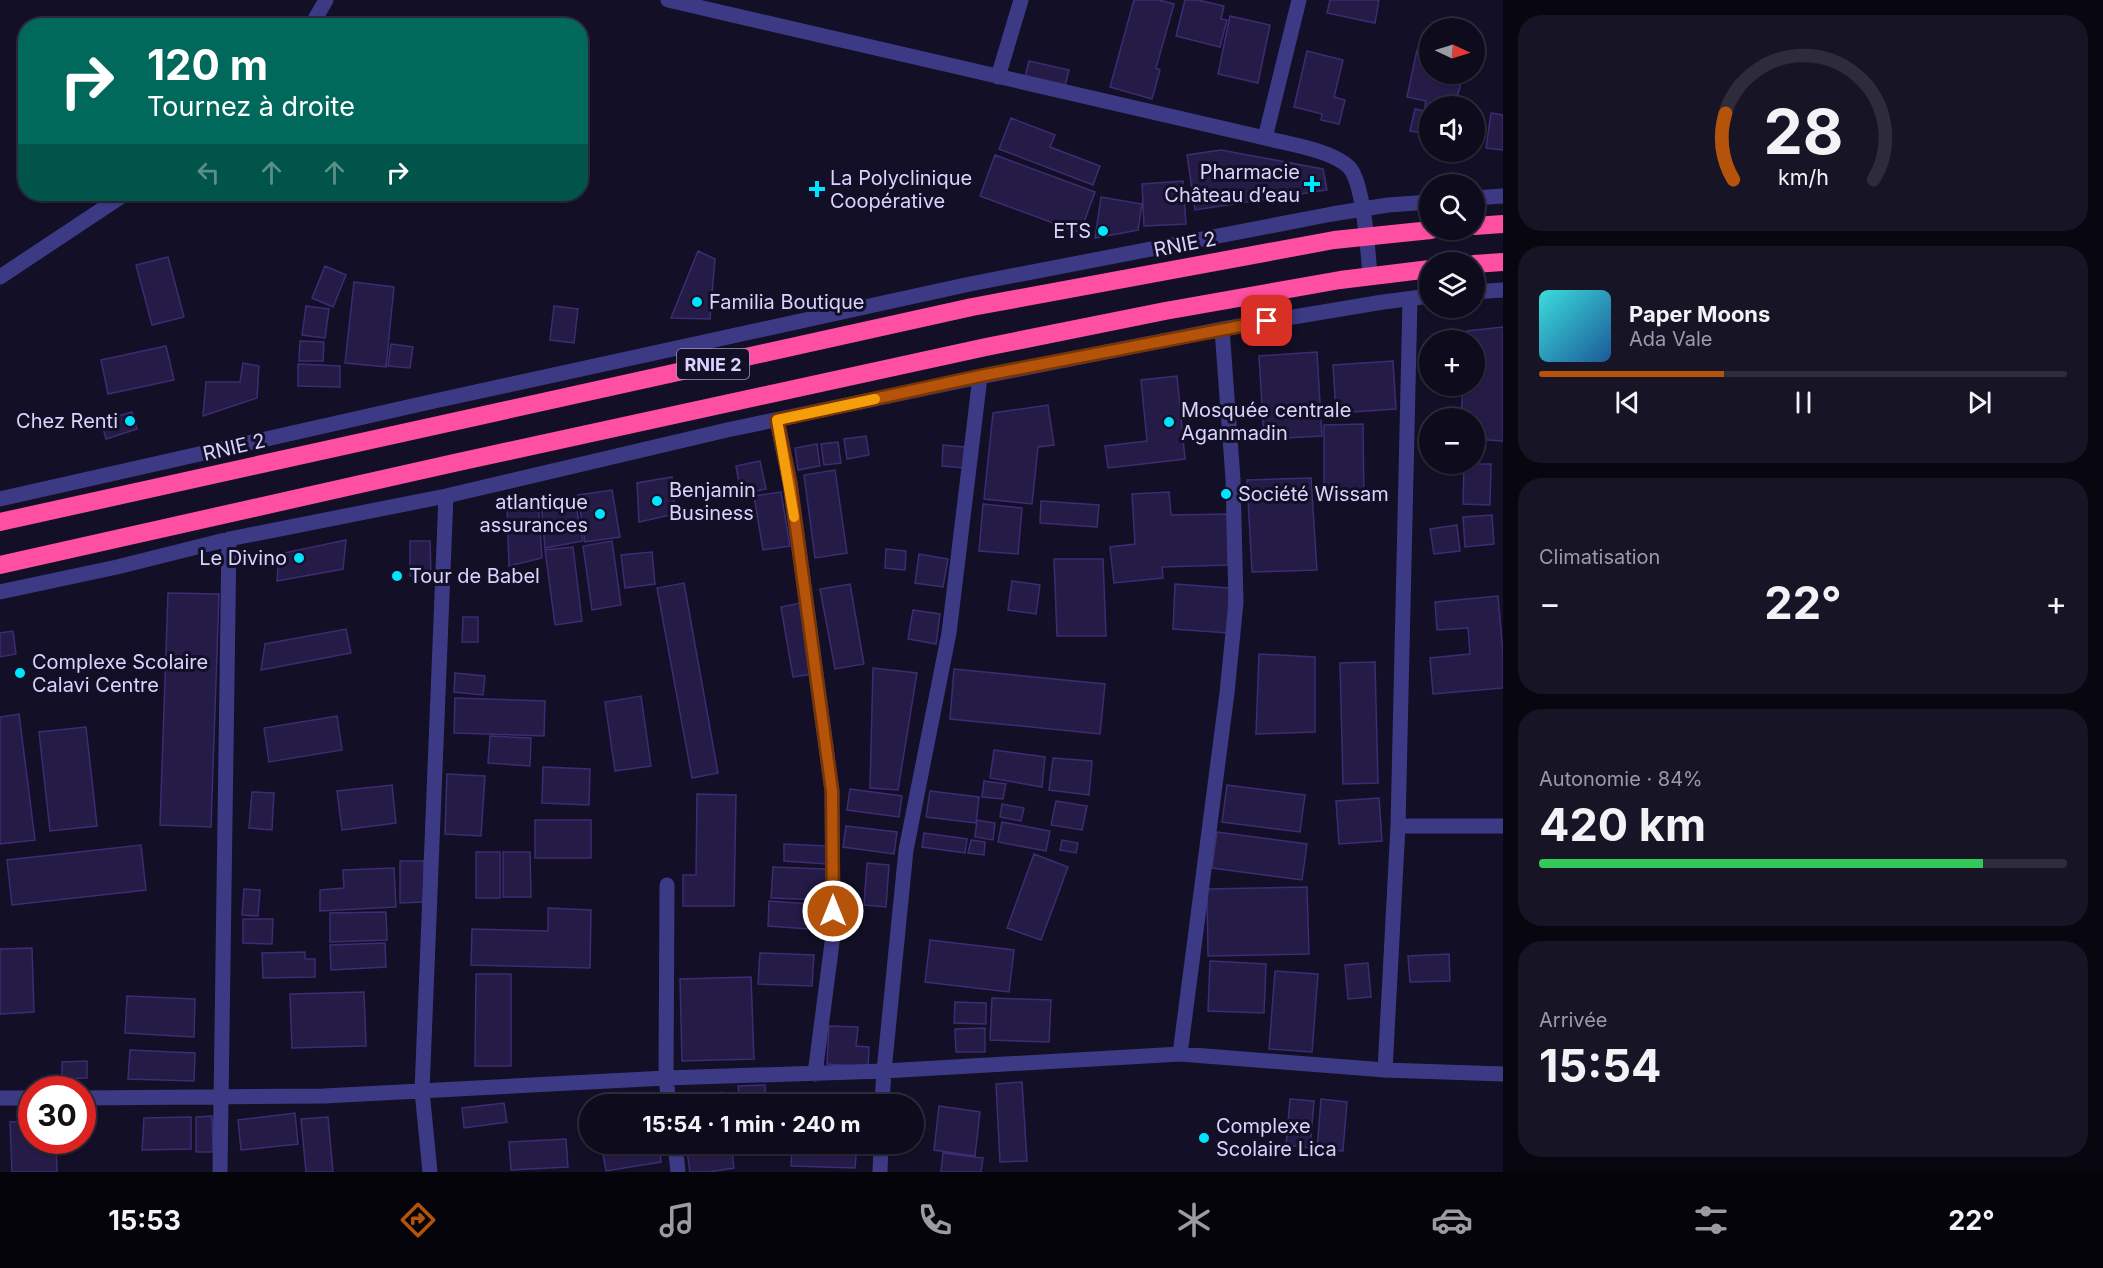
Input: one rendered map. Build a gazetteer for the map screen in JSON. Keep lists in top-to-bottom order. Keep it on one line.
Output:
{"streets":{"highway":["RNIE 2"]},"places":{"health":["Pharmacie Château d’eau","La Polyclinique Coopérative"],"other":["ETS","Familia Boutique","Chez Renti","Mosquée centrale Aganmadin","Société Wissam","Benjamin Business","atlantique assurances","Le Divino","Tour de Babel","Complexe Scolaire Calavi Centre","Complexe Scolaire Lica"]},"north":"right","page":{"map_buttons":["+","−"],"turn":["120 m","Tournez à droite"],"song":["Paper Moons","Ada Vale"],"tile":["Climatisation",["Autonomie · 84%","420 km"],["Arrivée","15:54"]],"heat":["−","22°","+"],"limit":"30","trip":"15:54 · 1 min · 240 m","tabs":["15:53","22°"],"gauge":["28","km/h"]}}
